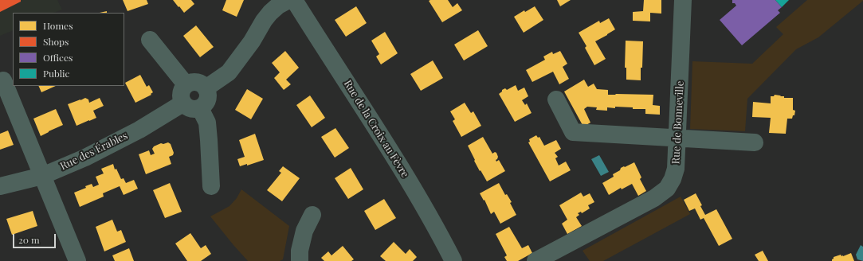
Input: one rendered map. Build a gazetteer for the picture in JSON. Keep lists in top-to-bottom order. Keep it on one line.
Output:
{"streets":{"street":["Rue de Bonneville","Rue de la Croix au Fèvre","Rue des Érables"]},"legend":["Homes","Shops","Offices","Public"],"scale_bar":"20 m"}
